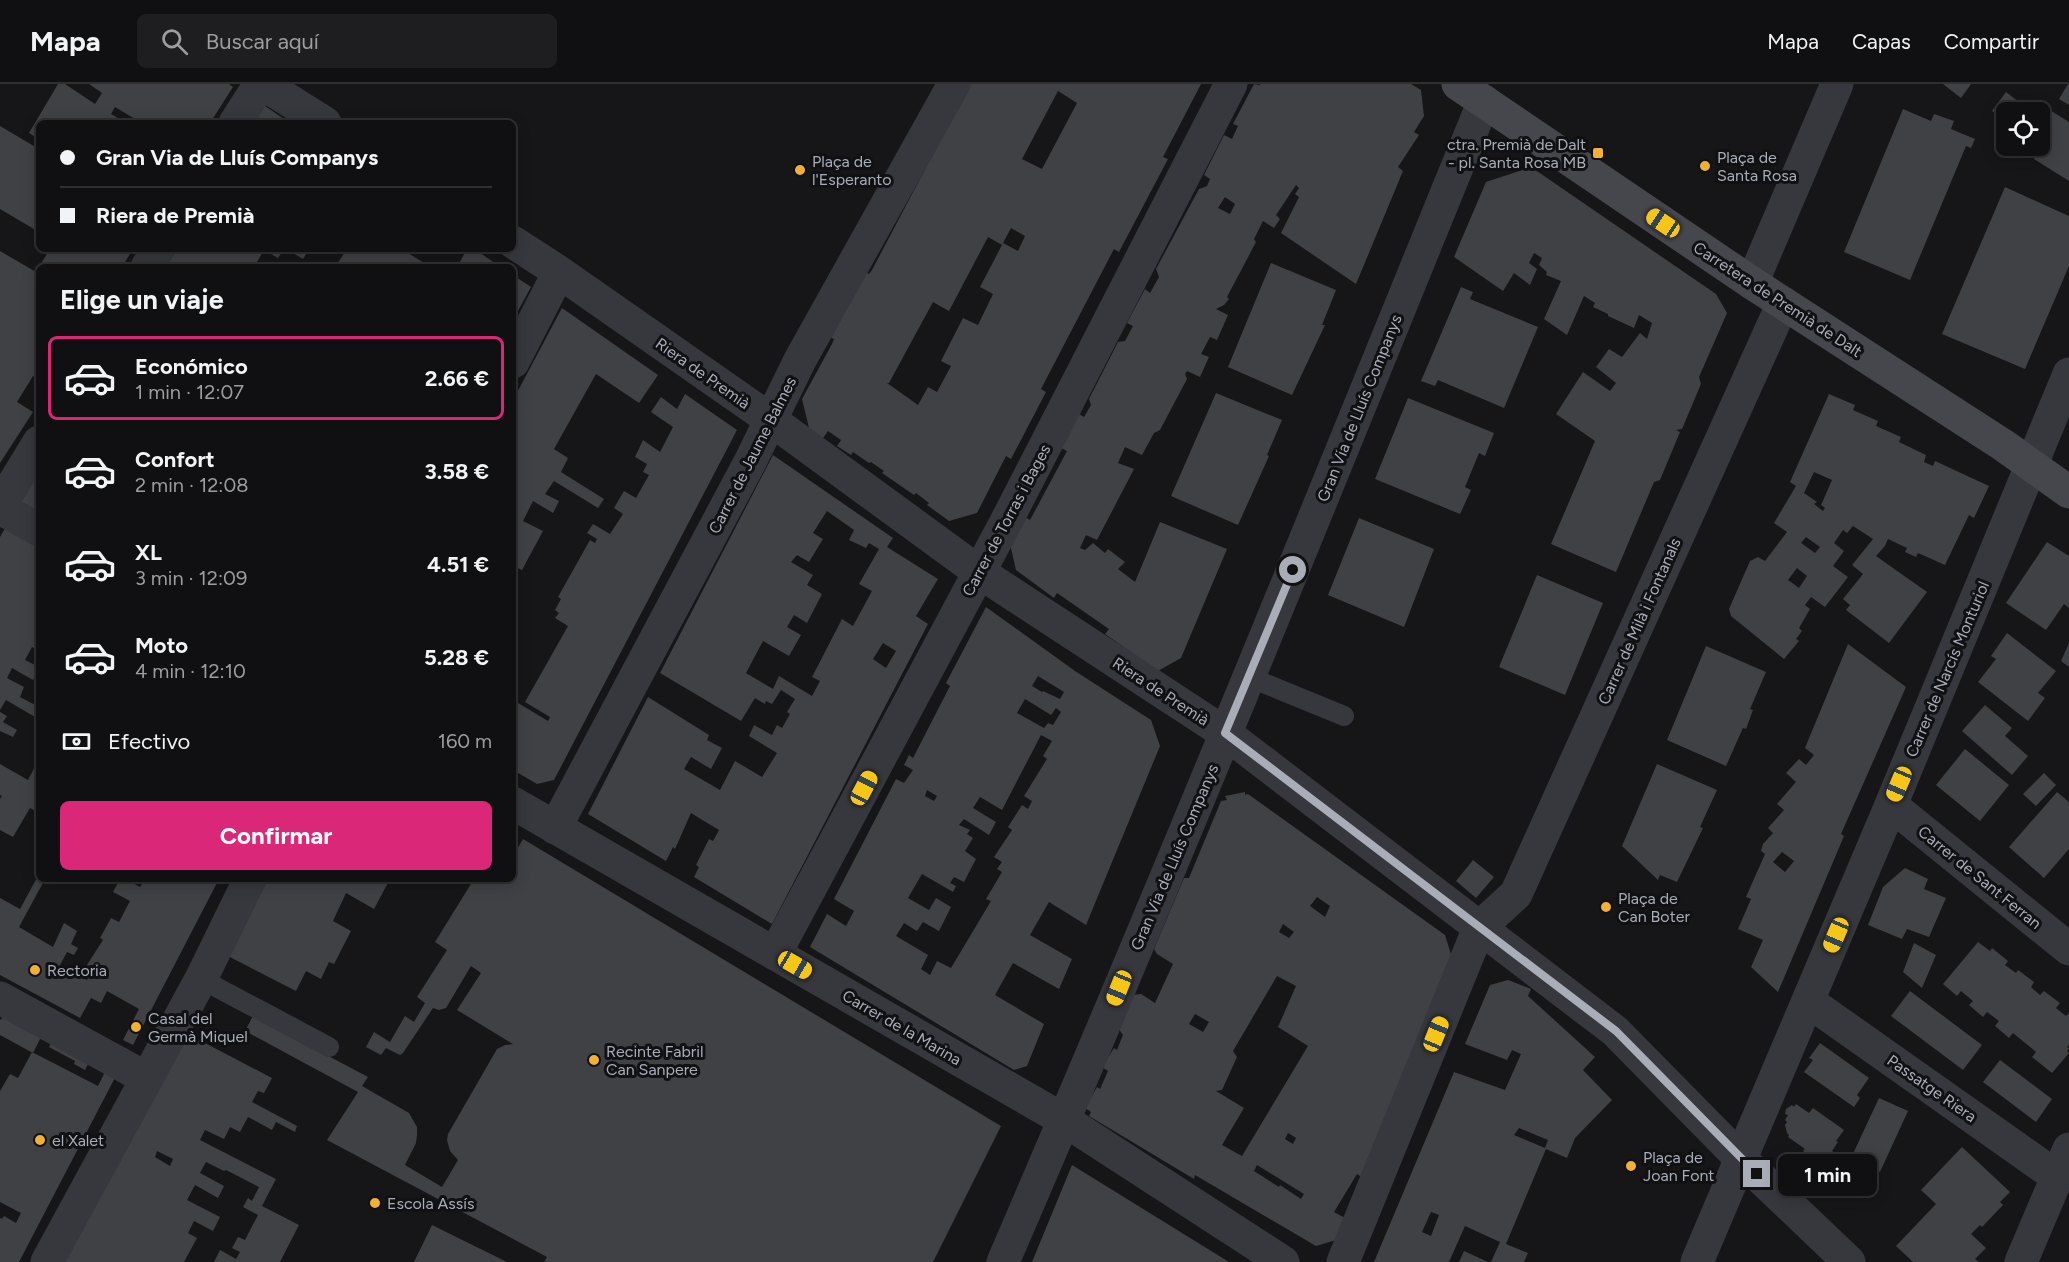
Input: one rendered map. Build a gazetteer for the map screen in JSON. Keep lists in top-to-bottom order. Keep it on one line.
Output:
{"streets":{"street":["Carretera de Premià de Dalt","Riera de Premià","Gran Via de Lluís Companys","Carrer de Jaume Balmes","Carrer de Torras i Bages","Carrer de Milà i Fontanals","Carrer de Narcís Monturiol","Carrer de Sant Ferran","Carrer de la Marina","Passatge Riera"]},"crossings":[["Carretera de Premià de Dalt","Gran Via de Lluís Companys"],["Carretera de Premià de Dalt","Carrer de Milà i Fontanals"],["Carretera de Premià de Dalt","Carrer de Narcís Monturiol"],["Riera de Premià","Gran Via de Lluís Companys"],["Riera de Premià","Carrer de Jaume Balmes"],["Riera de Premià","Carrer de Torras i Bages"],["Riera de Premià","Carrer de Milà i Fontanals"],["Riera de Premià","Carrer de Narcís Monturiol"],["Gran Via de Lluís Companys","Carrer de la Marina"],["Carrer de Jaume Balmes","Carrer de la Marina"],["Carrer de Torras i Bages","Carrer de la Marina"],["Carrer de Narcís Monturiol","Carrer de Sant Ferran"],["Carrer de Narcís Monturiol","Passatge Riera"]],"places":{"transit":["ctra. Premià de Dalt - pl. Santa Rosa MB"],"other":["Plaça de Santa Rosa","Plaça de l'Esperanto","Plaça de Can Boter","Rectoria","Casal del Germà Miquel","Recinte Fabril Can Sanpere","el Xalet","Plaça de Joan Font","Escola Assís"]},"page":{"header":"Mapa","search":"Buscar aquí","nav":["Mapa","Capas","Compartir"],"banner":["Gran Via de Lluís Companys","Riera de Premià"],"heading":"Elige un viaje","list":[{"name":"Económico","note":"1 min · 12:07","value":"2.66 €"},{"name":"Confort","note":"2 min · 12:08","value":"3.58 €"},{"name":"XL","note":"3 min · 12:09","value":"4.51 €"},{"name":"Moto","note":"4 min · 12:10","value":"5.28 €"}],"pay":["Efectivo","160 m"],"buttons":"Confirmar","bubble":"1 min"}}
